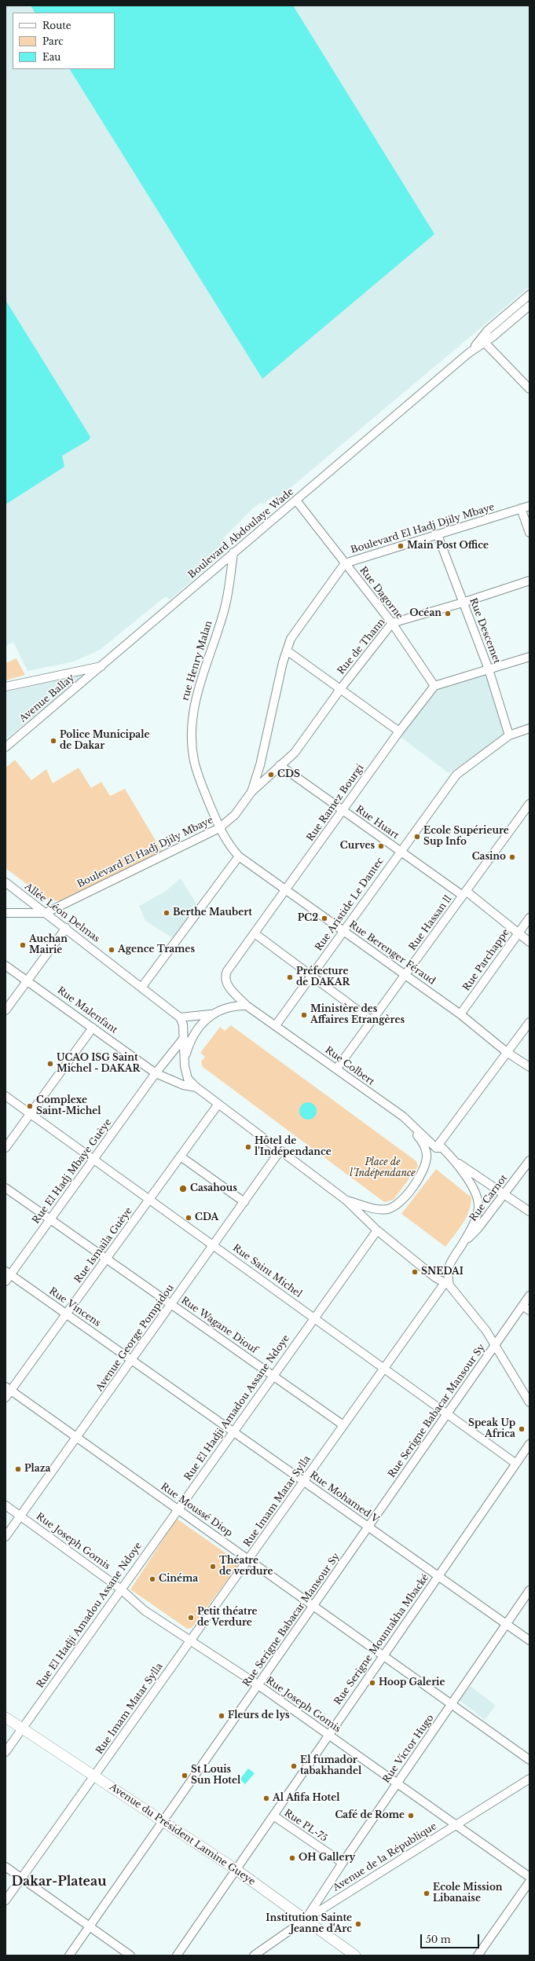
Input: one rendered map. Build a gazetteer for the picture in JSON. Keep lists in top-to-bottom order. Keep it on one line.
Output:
{"streets":{"main road":["Avenue du Président Lamine Gueye"],"street":["Boulevard El Hadj Djily Mbaye","Boulevard Abdoulaye Wade","Rue Dagorne","Rue Descemet","Rue de Thann","rue Henry Malan","Avenue Ballay","Rue Ramez Bourgi","Rue Huart","Rue Aristide Le Dantec","Allée Léon Delmas","Rue Hassan ll","Rue Berenger Féraud","Rue Parchappe","Rue Malenfant","Rue Colbert","Rue El Hadj Mbaye Guèye","Rue Carnot","Rue Ismaila Guèye","Rue Saint Michel","Rue Vincens","Rue Wagane Diouf","Avenue George Pompidou","Rue El Hadji Amadou Assane Ndoye","Rue Serigne Babacar Mansour Sy","Rue Mohamed V","Rue Imam Matar Sylla","Rue Moussé Diop","Rue Joseph Gomis","Rue Serigne Mountakha Mbacké","Rue Victor Hugo","Rue PL-75","Avenue de la République"]},"crossings":[["Boulevard El Hadj Djily Mbaye","Rue Dagorne"],["Boulevard El Hadj Djily Mbaye","Rue Descemet"],["Boulevard El Hadj Djily Mbaye","Rue de Thann"],["Boulevard El Hadj Djily Mbaye","rue Henry Malan"],["Boulevard El Hadj Djily Mbaye","Allée Léon Delmas"],["Boulevard Abdoulaye Wade","Rue Dagorne"],["Boulevard Abdoulaye Wade","rue Henry Malan"],["Boulevard Abdoulaye Wade","Avenue Ballay"],["Rue Dagorne","Rue de Thann"],["Rue Dagorne","Rue Ramez Bourgi"],["Rue Descemet","Rue de Thann"],["Rue Descemet","Rue Aristide Le Dantec"],["Rue de Thann","Rue Huart"],["rue Henry Malan","Rue Berenger Féraud"],["Rue Ramez Bourgi","Rue Huart"],["Rue Ramez Bourgi","Rue Berenger Féraud"],["Rue Ramez Bourgi","Rue Colbert"],["Rue Huart","Rue Aristide Le Dantec"],["Rue Huart","Rue Hassan ll"],["Rue Huart","Rue Parchappe"],["Rue Aristide Le Dantec","Rue Berenger Féraud"],["Rue Aristide Le Dantec","Rue Colbert"],["Rue Hassan ll","Rue Berenger Féraud"],["Rue Hassan ll","Rue Colbert"],["Rue Berenger Féraud","Rue Parchappe"],["Rue Malenfant","Rue El Hadj Mbaye Guèye"],["Rue El Hadj Mbaye Guèye","Rue Saint Michel"],["Rue El Hadj Mbaye Guèye","Rue Vincens"],["Rue El Hadj Mbaye Guèye","Rue Wagane Diouf"],["Rue Ismaila Guèye","Rue Saint Michel"],["Rue Ismaila Guèye","Rue Vincens"],["Rue Ismaila Guèye","Rue Wagane Diouf"],["Rue Ismaila Guèye","Rue Moussé Diop"],["Rue Saint Michel","Avenue George Pompidou"],["Rue Saint Michel","Rue El Hadji Amadou Assane Ndoye"],["Rue Saint Michel","Rue Serigne Babacar Mansour Sy"],["Rue Saint Michel","Rue Imam Matar Sylla"],["Rue Saint Michel","Rue Serigne Mountakha Mbacké"],["Rue Vincens","Avenue George Pompidou"],["Rue Vincens","Rue Mohamed V"],["Rue Wagane Diouf","Avenue George Pompidou"],["Rue Wagane Diouf","Rue El Hadji Amadou Assane Ndoye"],["Rue Wagane Diouf","Rue Imam Matar Sylla"],["Avenue George Pompidou","Rue Mohamed V"],["Avenue George Pompidou","Rue Moussé Diop"],["Avenue George Pompidou","Rue Joseph Gomis"],["Rue El Hadji Amadou Assane Ndoye","Rue Mohamed V"],["Rue El Hadji Amadou Assane Ndoye","Rue Moussé Diop"],["Rue El Hadji Amadou Assane Ndoye","Rue Joseph Gomis"],["Rue El Hadji Amadou Assane Ndoye","Avenue du Président Lamine Gueye"],["Rue Serigne Babacar Mansour Sy","Rue Mohamed V"],["Rue Serigne Babacar Mansour Sy","Rue Moussé Diop"],["Rue Serigne Babacar Mansour Sy","Rue Joseph Gomis"],["Rue Serigne Babacar Mansour Sy","Avenue du Président Lamine Gueye"],["Rue Mohamed V","Rue Imam Matar Sylla"],["Rue Mohamed V","Rue Serigne Mountakha Mbacké"],["Rue Mohamed V","Rue Victor Hugo"],["Rue Imam Matar Sylla","Rue Moussé Diop"],["Rue Imam Matar Sylla","Rue Joseph Gomis"],["Rue Imam Matar Sylla","Avenue du Président Lamine Gueye"],["Rue Moussé Diop","Rue Serigne Mountakha Mbacké"],["Rue Moussé Diop","Rue Victor Hugo"],["Rue Joseph Gomis","Rue Serigne Mountakha Mbacké"],["Rue Joseph Gomis","Rue Victor Hugo"],["Rue Joseph Gomis","Avenue de la République"],["Rue Serigne Mountakha Mbacké","Rue PL-75"],["Rue Serigne Mountakha Mbacké","Avenue du Président Lamine Gueye"],["Rue Victor Hugo","Rue PL-75"],["Rue Victor Hugo","Avenue du Président Lamine Gueye"],["Rue Victor Hugo","Avenue de la République"],["Avenue du Président Lamine Gueye","Avenue de la République"]],"districts":["Dakar-Plateau"],"parks":["Place de l’Indépendance"],"places":["Main Post Office","Océan","Police Municipale de Dakar","CDS","Ecole Supérieure Sup Info","Curves","Casino","Berthe Maubert","PC2","Auchan Mairie","Agence Trames","Préfecture de DAKAR","Ministère des Affaires Etrangères","UCAO ISG Saint Michel - DAKAR","Complexe Saint-Michel","Hôtel de l'Indépendance","Casahous","CDA","SNEDAI","Speak Up Africa","Plaza","Théatre de verdure","Cinéma","Petit théatre de Verdure","Hoop Galerie","Fleurs de lys","El fumador tabakhandel","St Louis Sun Hotel","Al Afifa Hotel","Café de Rome","OH Gallery","Ecole Mission Libanaise","Institution Sainte Jeanne d'Arc"],"legend":["Route","Parc","Eau"],"scale_bar":"50 m"}
